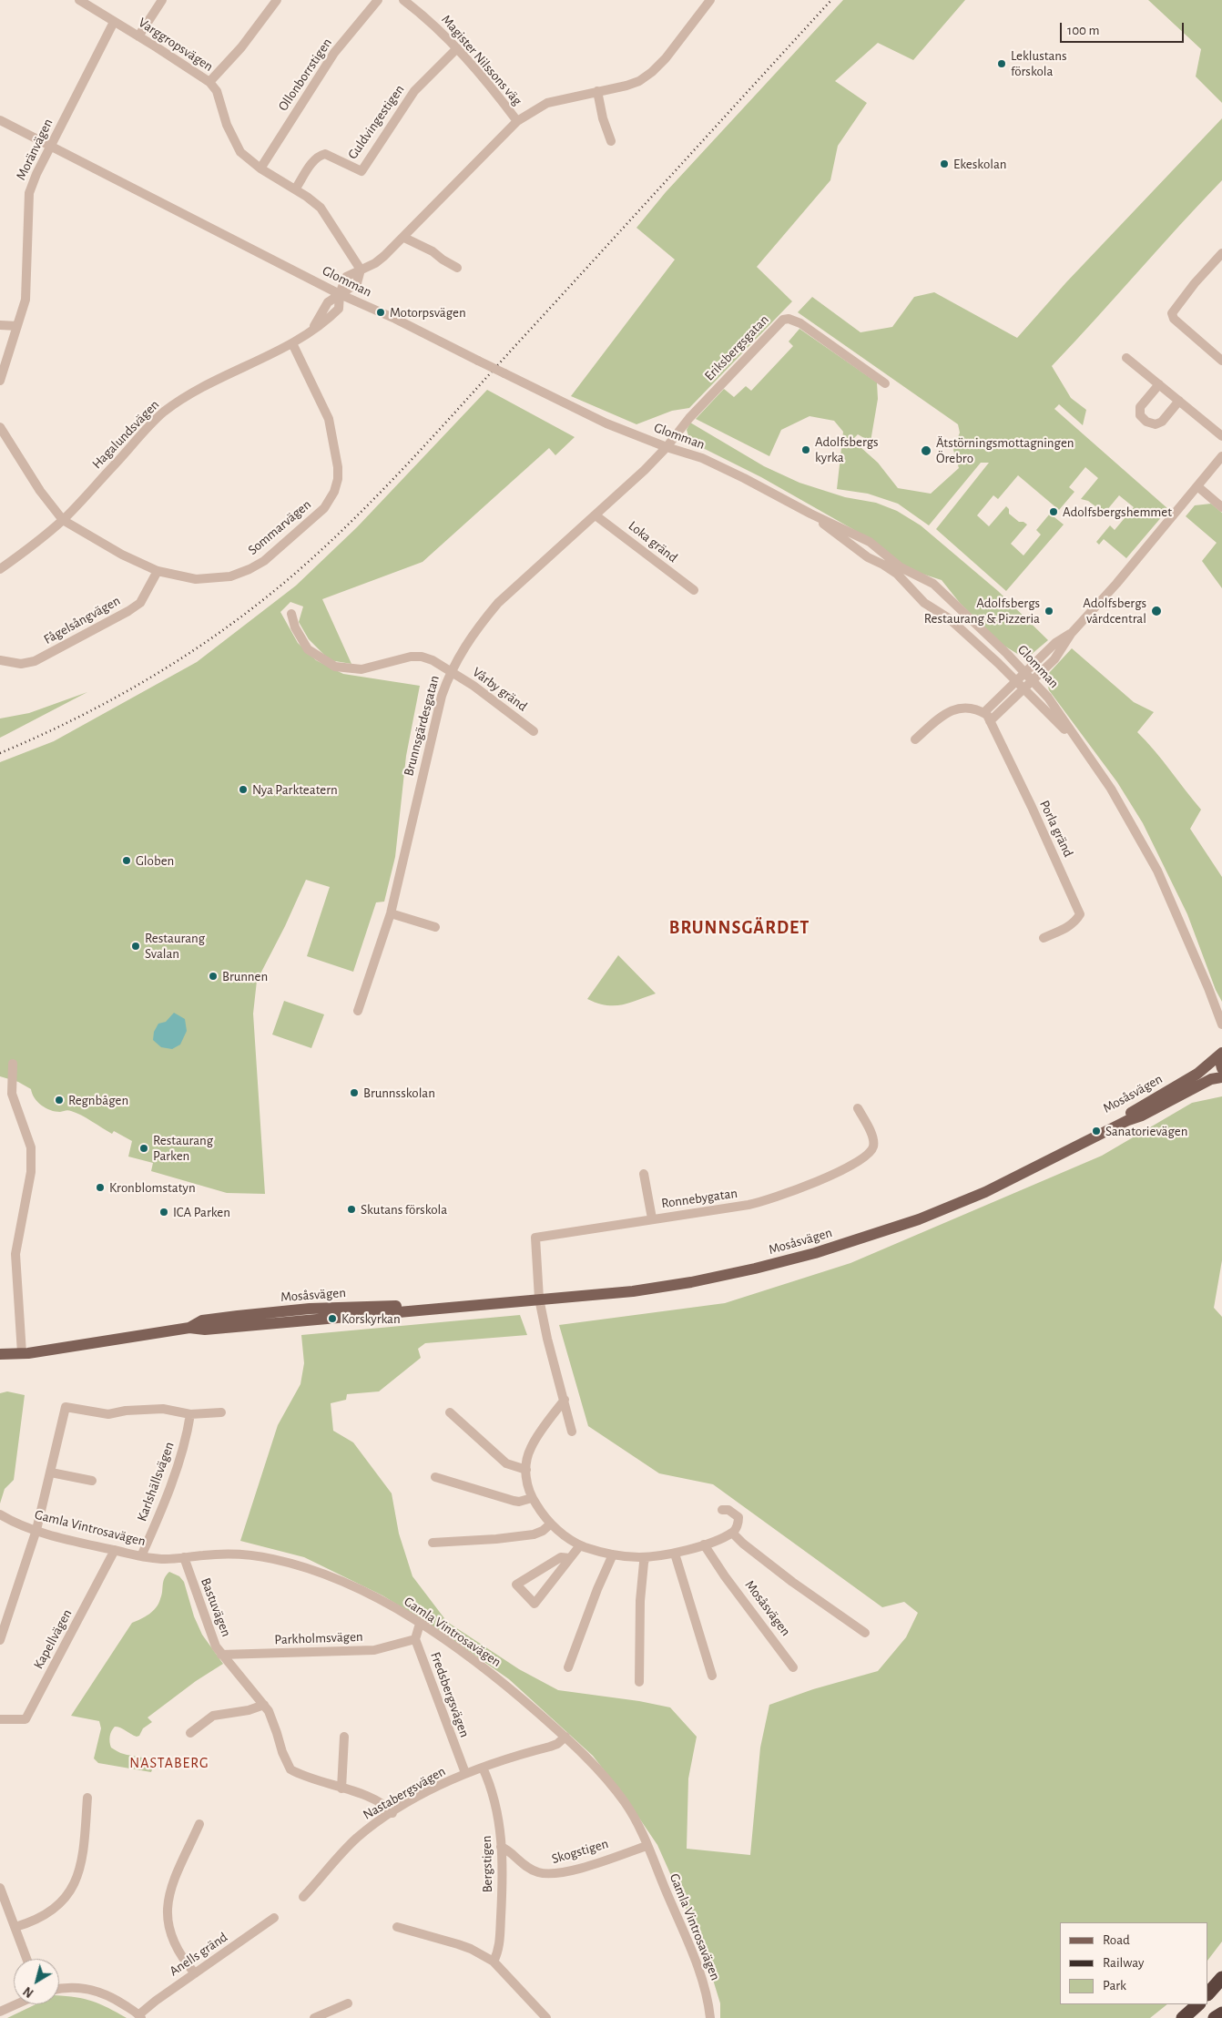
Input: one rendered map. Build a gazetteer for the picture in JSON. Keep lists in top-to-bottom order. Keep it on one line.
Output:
{"streets":{"main road":["Mosåsvägen"],"street":["Varggropsvägen","Magister Nilssons väg","Ollonborrstigen","Guldvingestigen","Moränvägen","Glomman","Eriksbergsgatan","Hagalundsvägen","Sommarvägen","Loka gränd","Fågelsångvägen","Vårby gränd","Brunnsgärdesgatan","Porla gränd","Ronnebygatan","Karlshällsvägen","Gamla Vintrosavägen","Bastuvägen","Parkholmsvägen","Kapellvägen","Fredsbergsvägen","Nastabergsvägen","Skogstigen","Bergstigen","Anells gränd"]},"crossings":[["Varggropsvägen","Ollonborrstigen"],["Varggropsvägen","Guldvingestigen"],["Varggropsvägen","Moränvägen"],["Magister Nilssons väg","Guldvingestigen"],["Moränvägen","Glomman"],["Glomman","Eriksbergsgatan"],["Glomman","Hagalundsvägen"],["Glomman","Brunnsgärdesgatan"],["Eriksbergsgatan","Brunnsgärdesgatan"],["Hagalundsvägen","Sommarvägen"],["Sommarvägen","Fågelsångvägen"],["Loka gränd","Brunnsgärdesgatan"],["Vårby gränd","Brunnsgärdesgatan"],["Mosåsvägen","Ronnebygatan"],["Karlshällsvägen","Gamla Vintrosavägen"],["Gamla Vintrosavägen","Bastuvägen"],["Gamla Vintrosavägen","Kapellvägen"],["Gamla Vintrosavägen","Fredsbergsvägen"],["Gamla Vintrosavägen","Nastabergsvägen"],["Gamla Vintrosavägen","Skogstigen"],["Bastuvägen","Parkholmsvägen"],["Bastuvägen","Nastabergsvägen"],["Parkholmsvägen","Fredsbergsvägen"],["Fredsbergsvägen","Nastabergsvägen"],["Nastabergsvägen","Bergstigen"],["Skogstigen","Bergstigen"]],"districts":["BRUNNSGÄRDET","NASTABERG"],"places":["Leklustans förskola","Ekeskolan","Motorpsvägen","Adolfsbergs kyrka","Ätstörningsmottagningen Örebro","Adolfsbergshemmet","Adolfsbergs Restaurang & Pizzeria","Adolfsbergs vårdcentral","Nya Parkteatern","Globen","Restaurang Svalan","Brunnen","Brunnsskolan","Regnbågen","Sanatorievägen","Restaurang Parken","Kronblomstatyn","Skutans förskola","ICA Parken","Korskyrkan"],"legend":["Road","Railway","Park"],"scale_bar":"100 m","north":"bottom left"}
